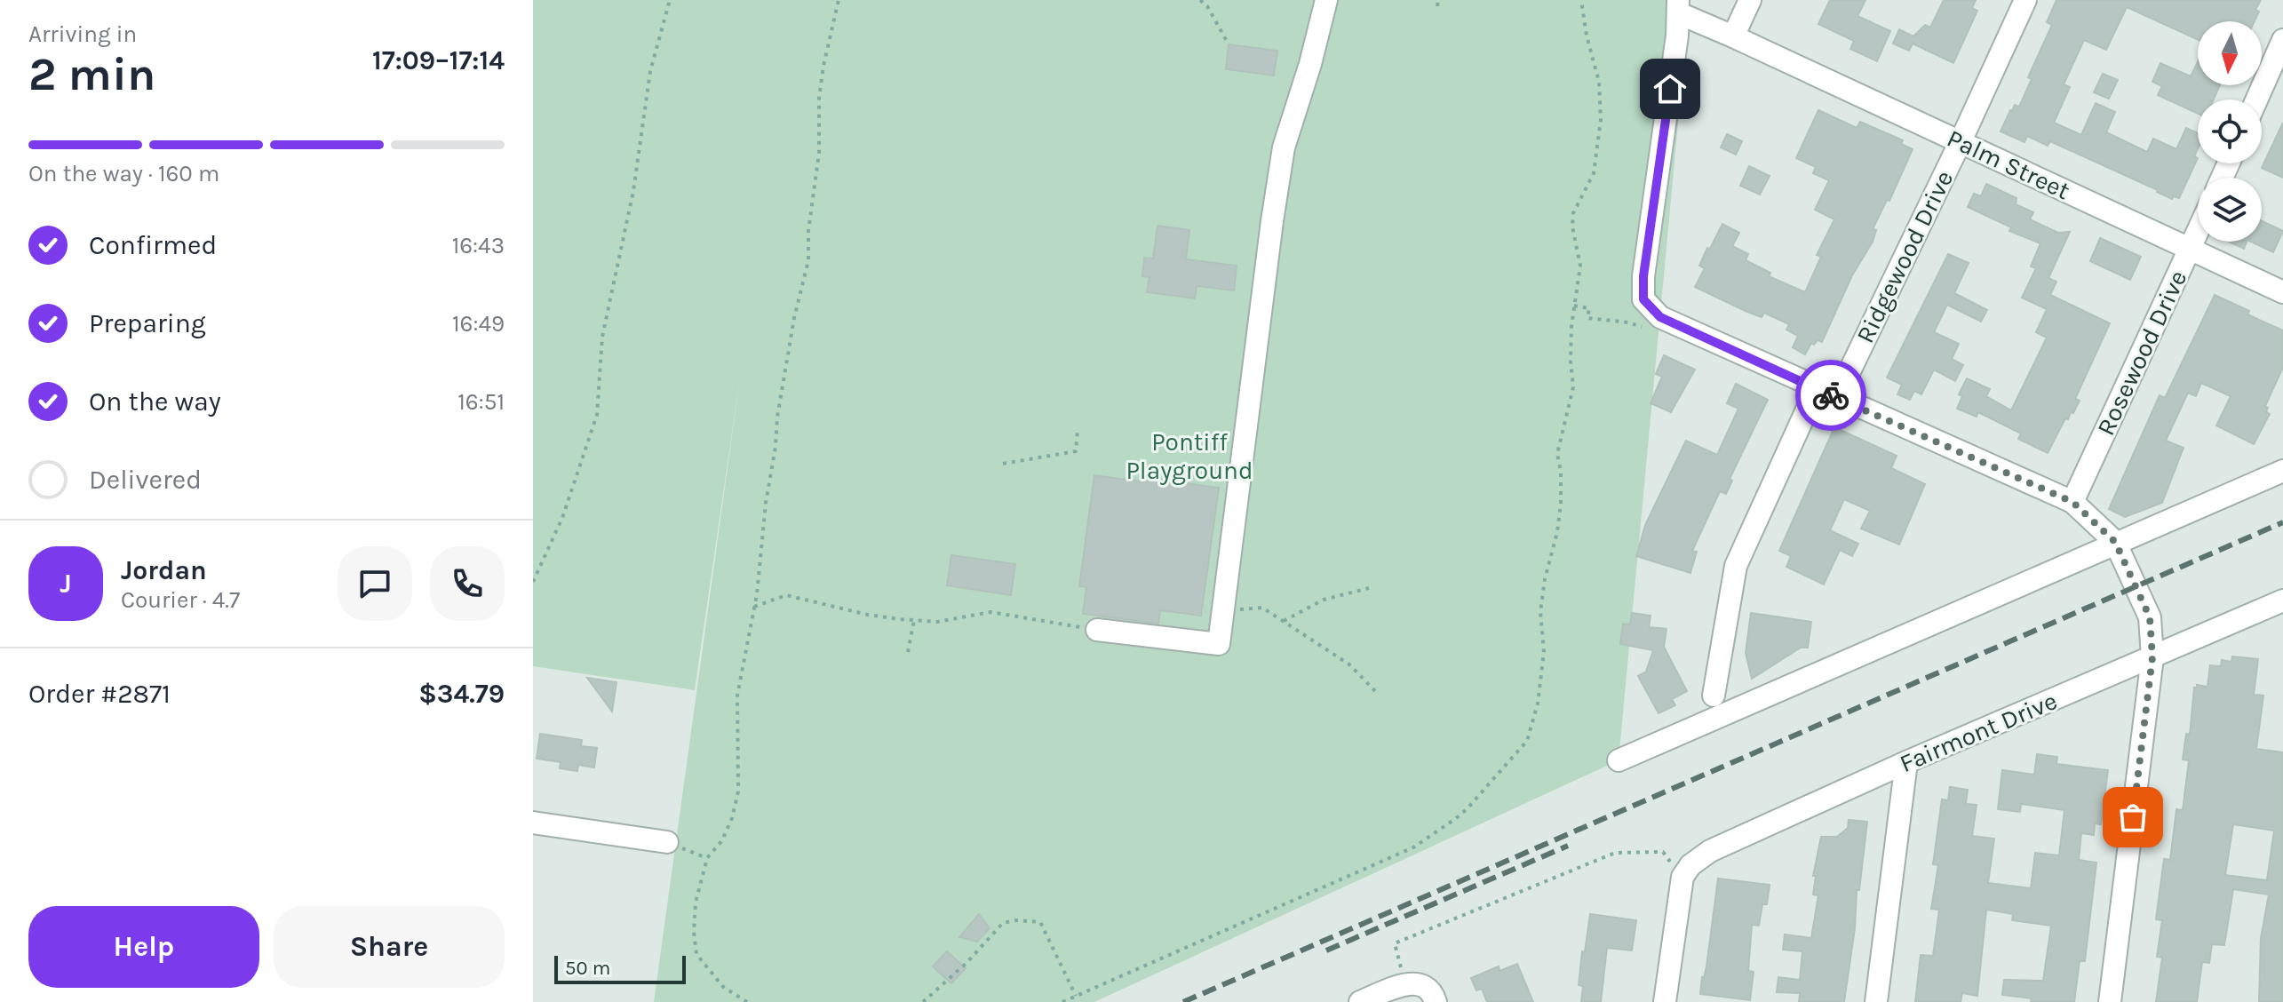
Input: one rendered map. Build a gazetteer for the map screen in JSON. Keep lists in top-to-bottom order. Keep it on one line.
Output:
{"streets":{"street":["Palm Street","Ridgewood Drive","Rosewood Drive","Fairmont Drive"]},"crossings":[["Palm Street","Ridgewood Drive"],["Palm Street","Rosewood Drive"]],"parks":["Pontiff Playground"],"scale_bar":"50 m","north":"bottom","page":{"heading":["2 min","Arriving in","17:09–17:14"],"panel":["Jordan","Courier · 4.7","Order #2871","$34.79"],"bar":"On the way · 160 m","list":[["Confirmed","16:43"],["Preparing","16:49"],["On the way","16:51"],"Delivered"],"round":"J","buttons":["Help","Share"],"scale":"50 m"}}
